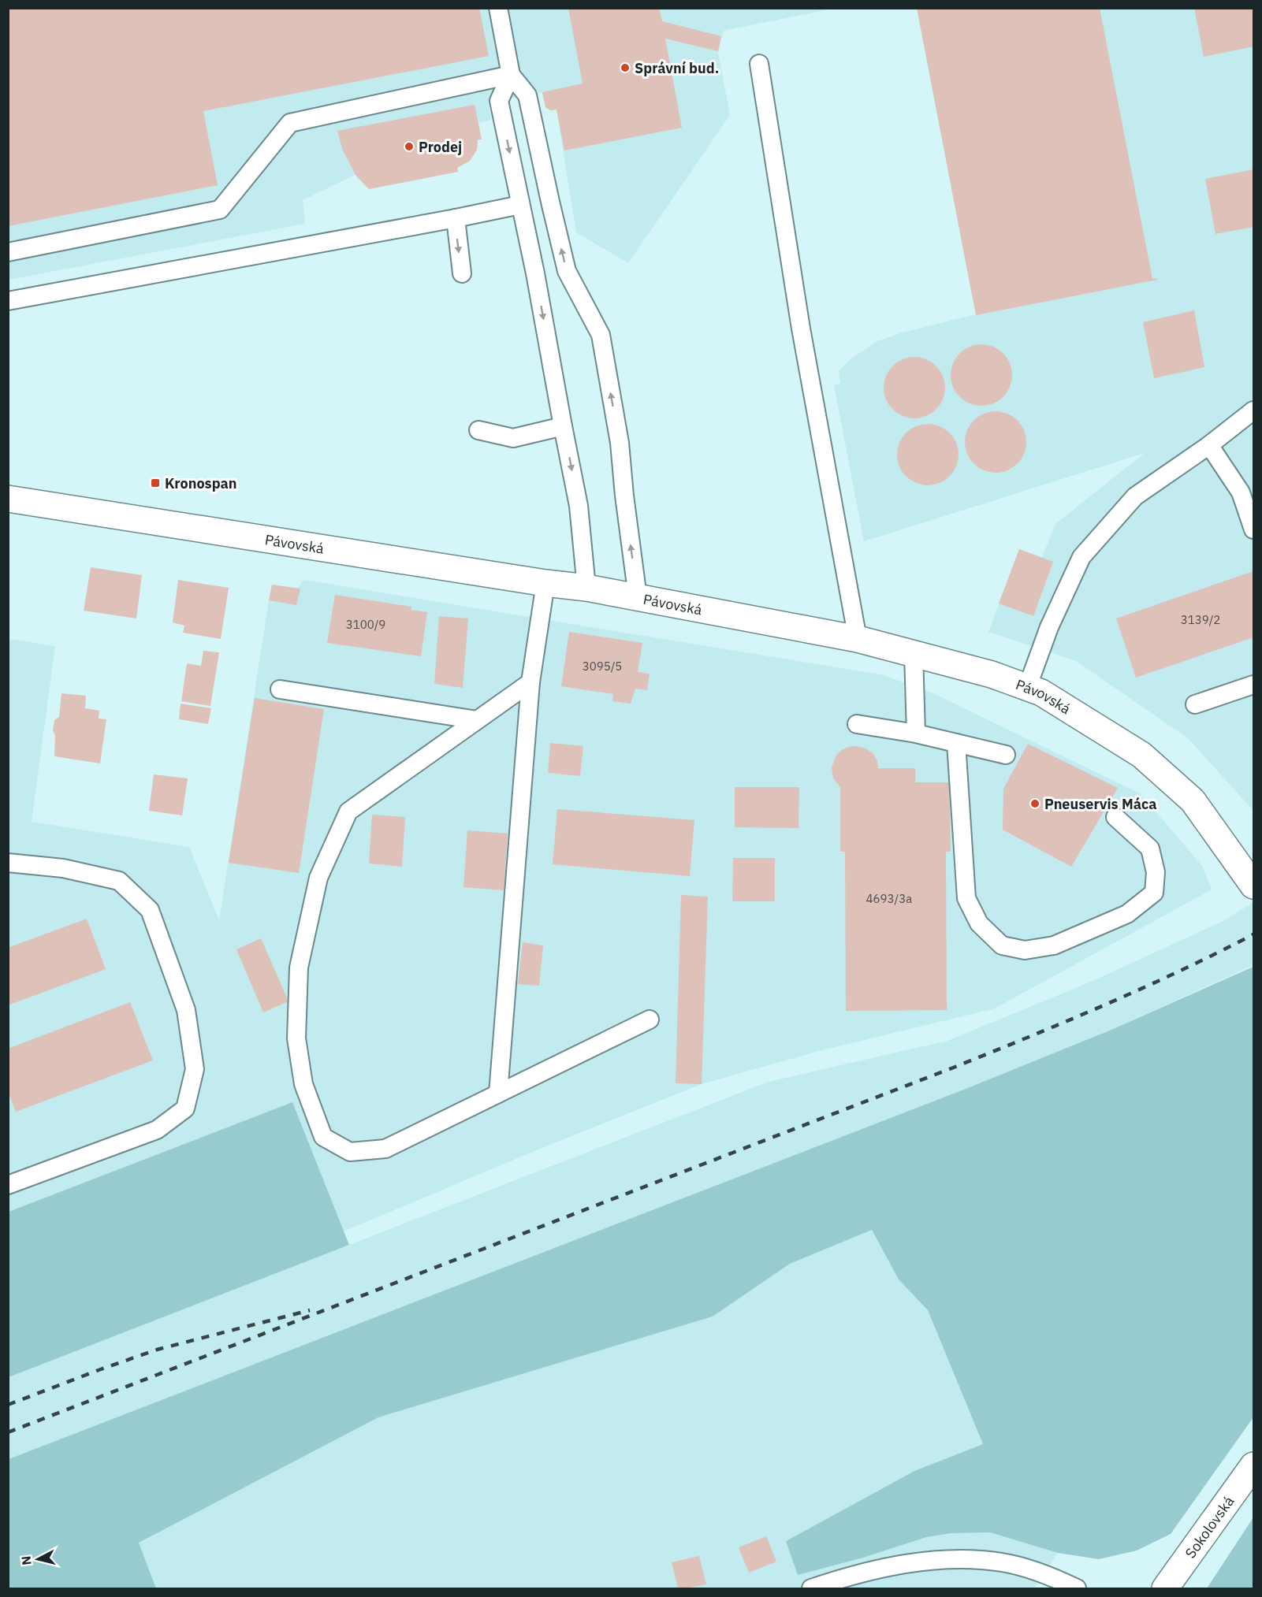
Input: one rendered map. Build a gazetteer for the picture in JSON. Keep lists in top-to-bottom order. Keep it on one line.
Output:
{"streets":{"street":["Pávovská","Sokolovská"]},"places":{"other":["Správní bud.","Prodej","Pneuservis Máca"],"transit":["Kronospan"]},"house_numbers":["3139/2","3100/9","3095/5","4693/3a"],"north":"left"}
